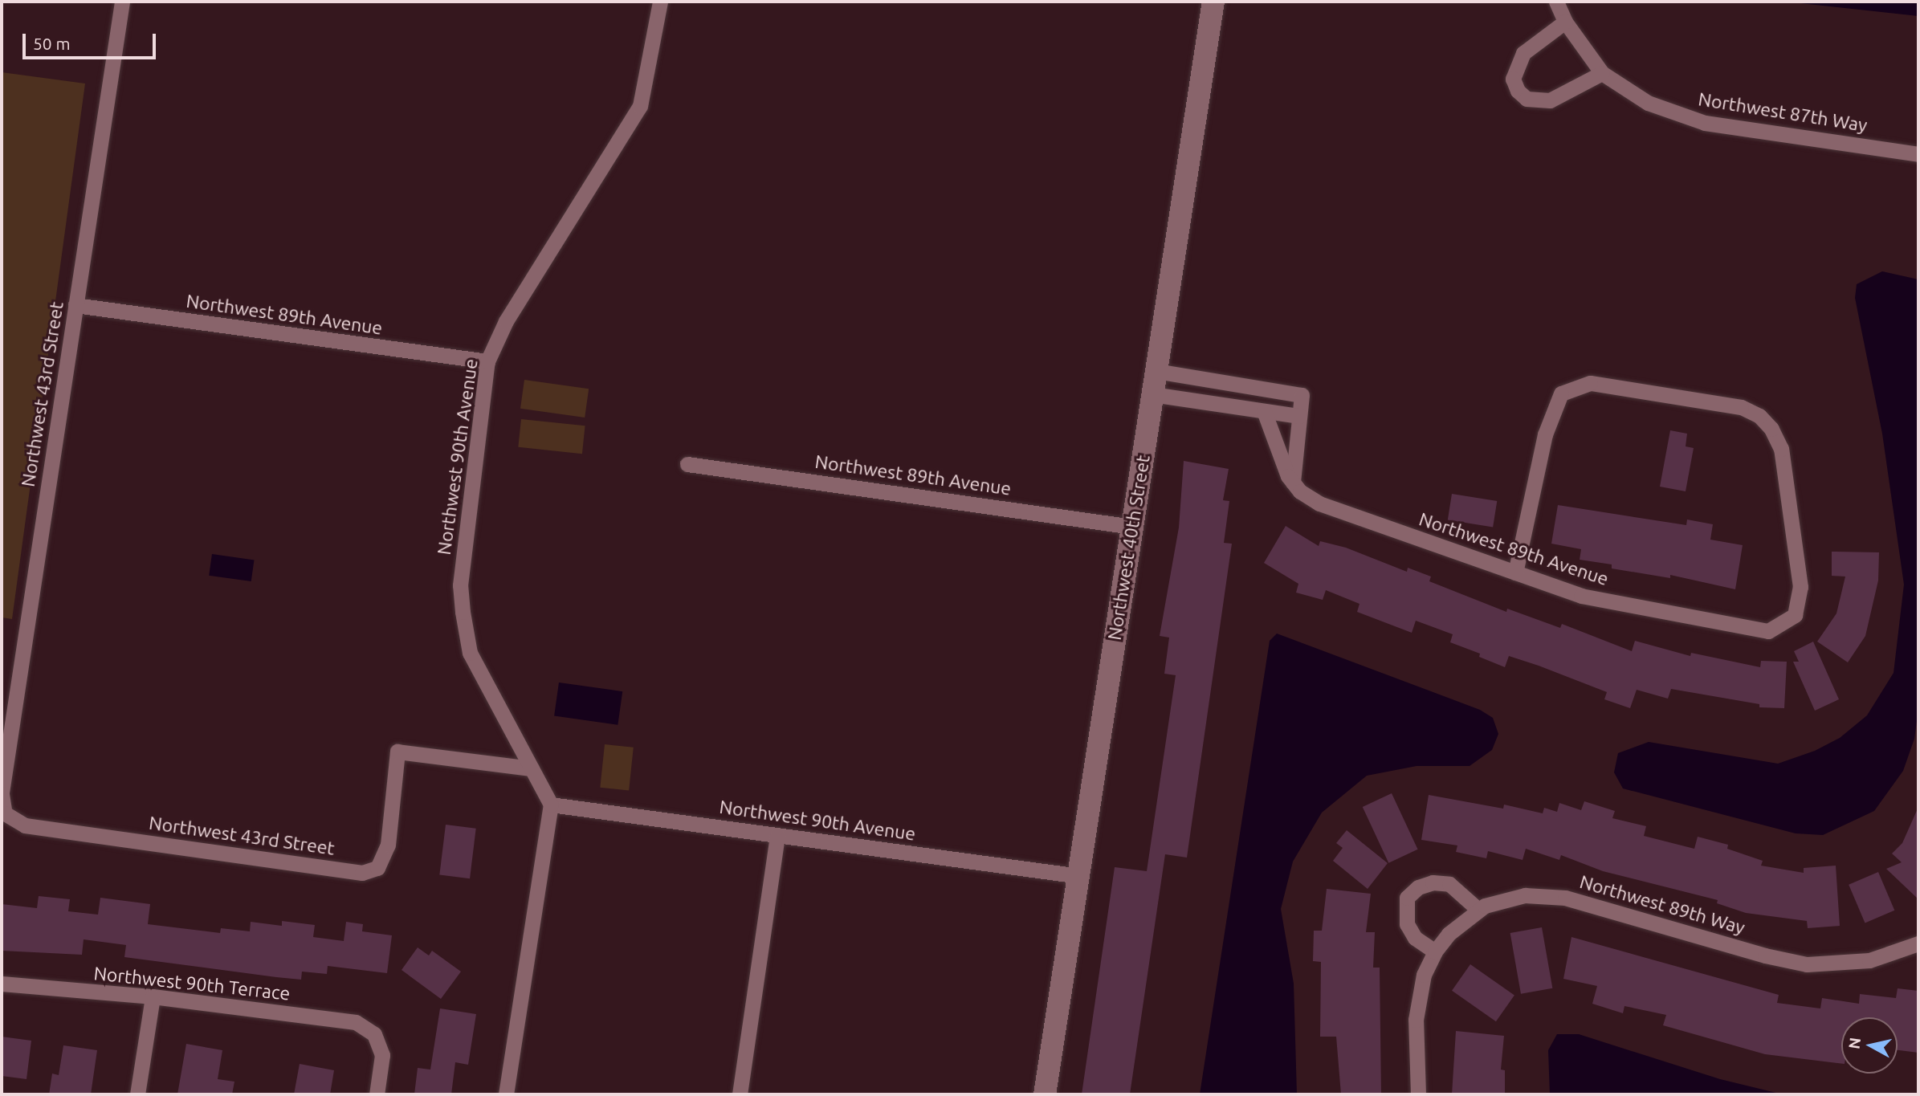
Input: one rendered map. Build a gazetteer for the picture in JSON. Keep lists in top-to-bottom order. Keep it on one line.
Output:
{"streets":{"street":["Northwest 87th Way","Northwest 89th Avenue","Northwest 43rd Street","Northwest 90th Avenue","Northwest 40th Street","Northwest 89th Way","Northwest 90th Terrace"]},"crossings":[["Northwest 89th Avenue","Northwest 43rd Street"],["Northwest 89th Avenue","Northwest 90th Avenue"],["Northwest 89th Avenue","Northwest 40th Street"],["Northwest 43rd Street","Northwest 90th Avenue"],["Northwest 90th Avenue","Northwest 40th Street"]],"scale_bar":"50 m","north":"left"}
